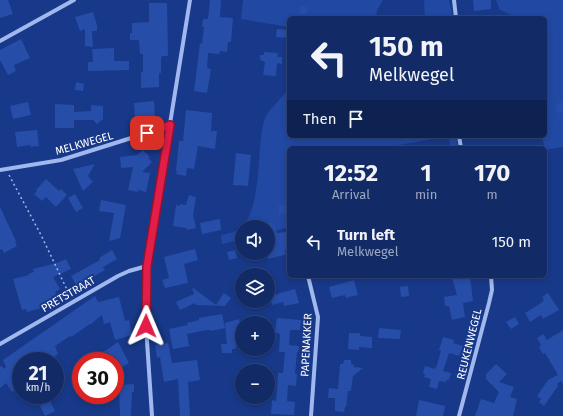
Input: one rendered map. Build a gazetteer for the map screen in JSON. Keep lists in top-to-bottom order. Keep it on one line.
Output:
{"streets":{"street":["MELKWEGEL","PRETSTRAAT","REUKENWEGEL","PAPENAKKER"]},"page":{"turn":["150 m","Melkwegel"],"then":"Then","eta":["12:52","Arrival","1","min","170","m"],"list":[{"name":"Turn left","note":"Melkwegel","value":"150 m"}],"map_buttons":["+","−"],"speed":"21 km/h","limit":"30"}}
